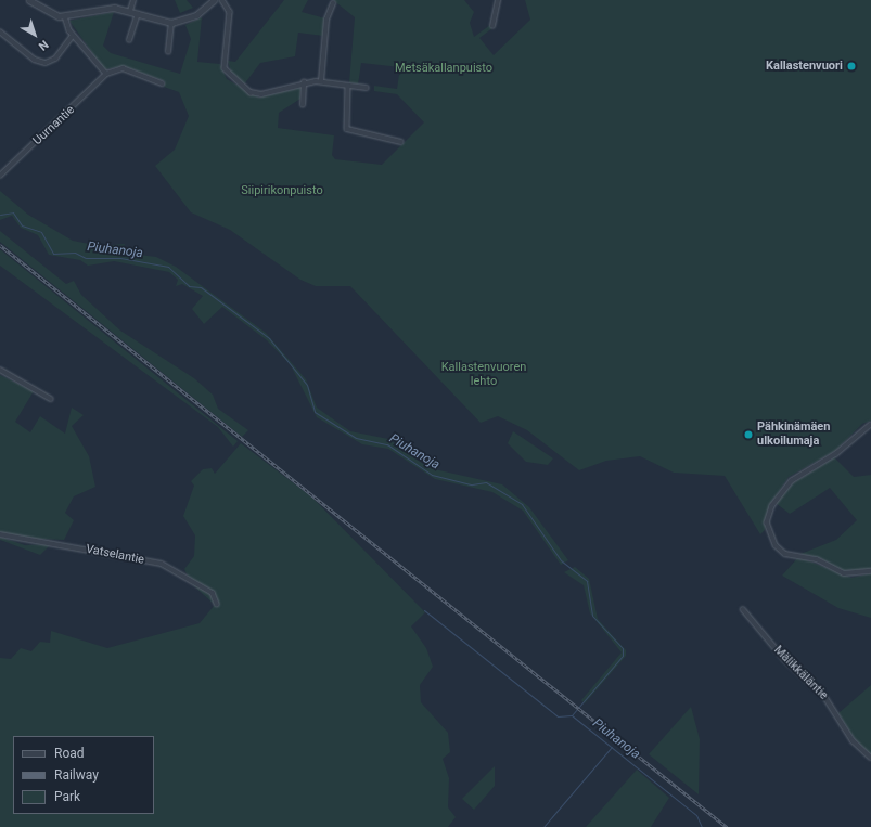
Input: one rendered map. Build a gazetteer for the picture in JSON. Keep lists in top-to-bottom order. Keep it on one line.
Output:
{"streets":{"street":["Uurnantie","Vatselantie","Mälikkäläntie"]},"water":["Piuhanoja"],"parks":["Metsäkallanpuisto","Siipirikonpuisto","Kallastenvuoren lehto"],"places":["Kallastenvuori","Pähkinämäen ulkoilumaja"],"legend":["Road","Railway","Park"],"north":"bottom right"}
